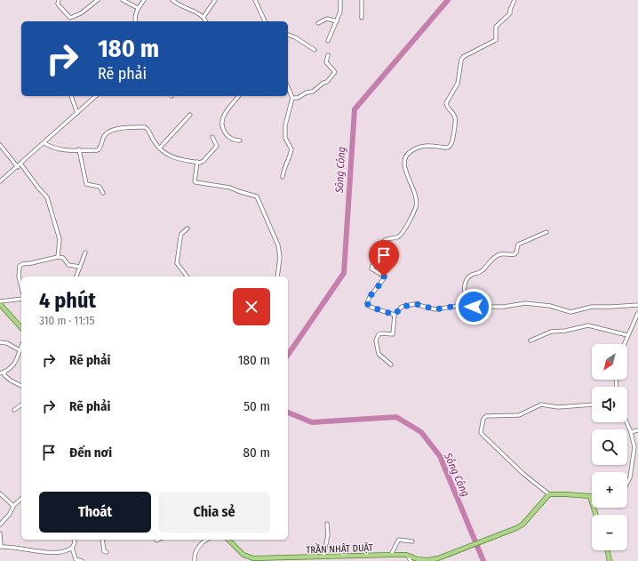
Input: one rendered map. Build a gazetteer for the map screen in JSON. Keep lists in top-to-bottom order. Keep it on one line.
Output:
{"streets":{"main road":["TRẦN NHẬT DUẬT"]},"water":["Sông Công"],"north":"bottom left","page":{"turn":["180 m","Rẽ phải"],"heading":["4 phút","310 m · 11:15"],"list":[{"name":"Rẽ phải","value":"180 m"},{"name":"Rẽ phải","value":"50 m"},{"name":"Đến nơi","value":"80 m"}],"map_buttons":["+","−"],"buttons":["Thoát","Chia sẻ"]}}
